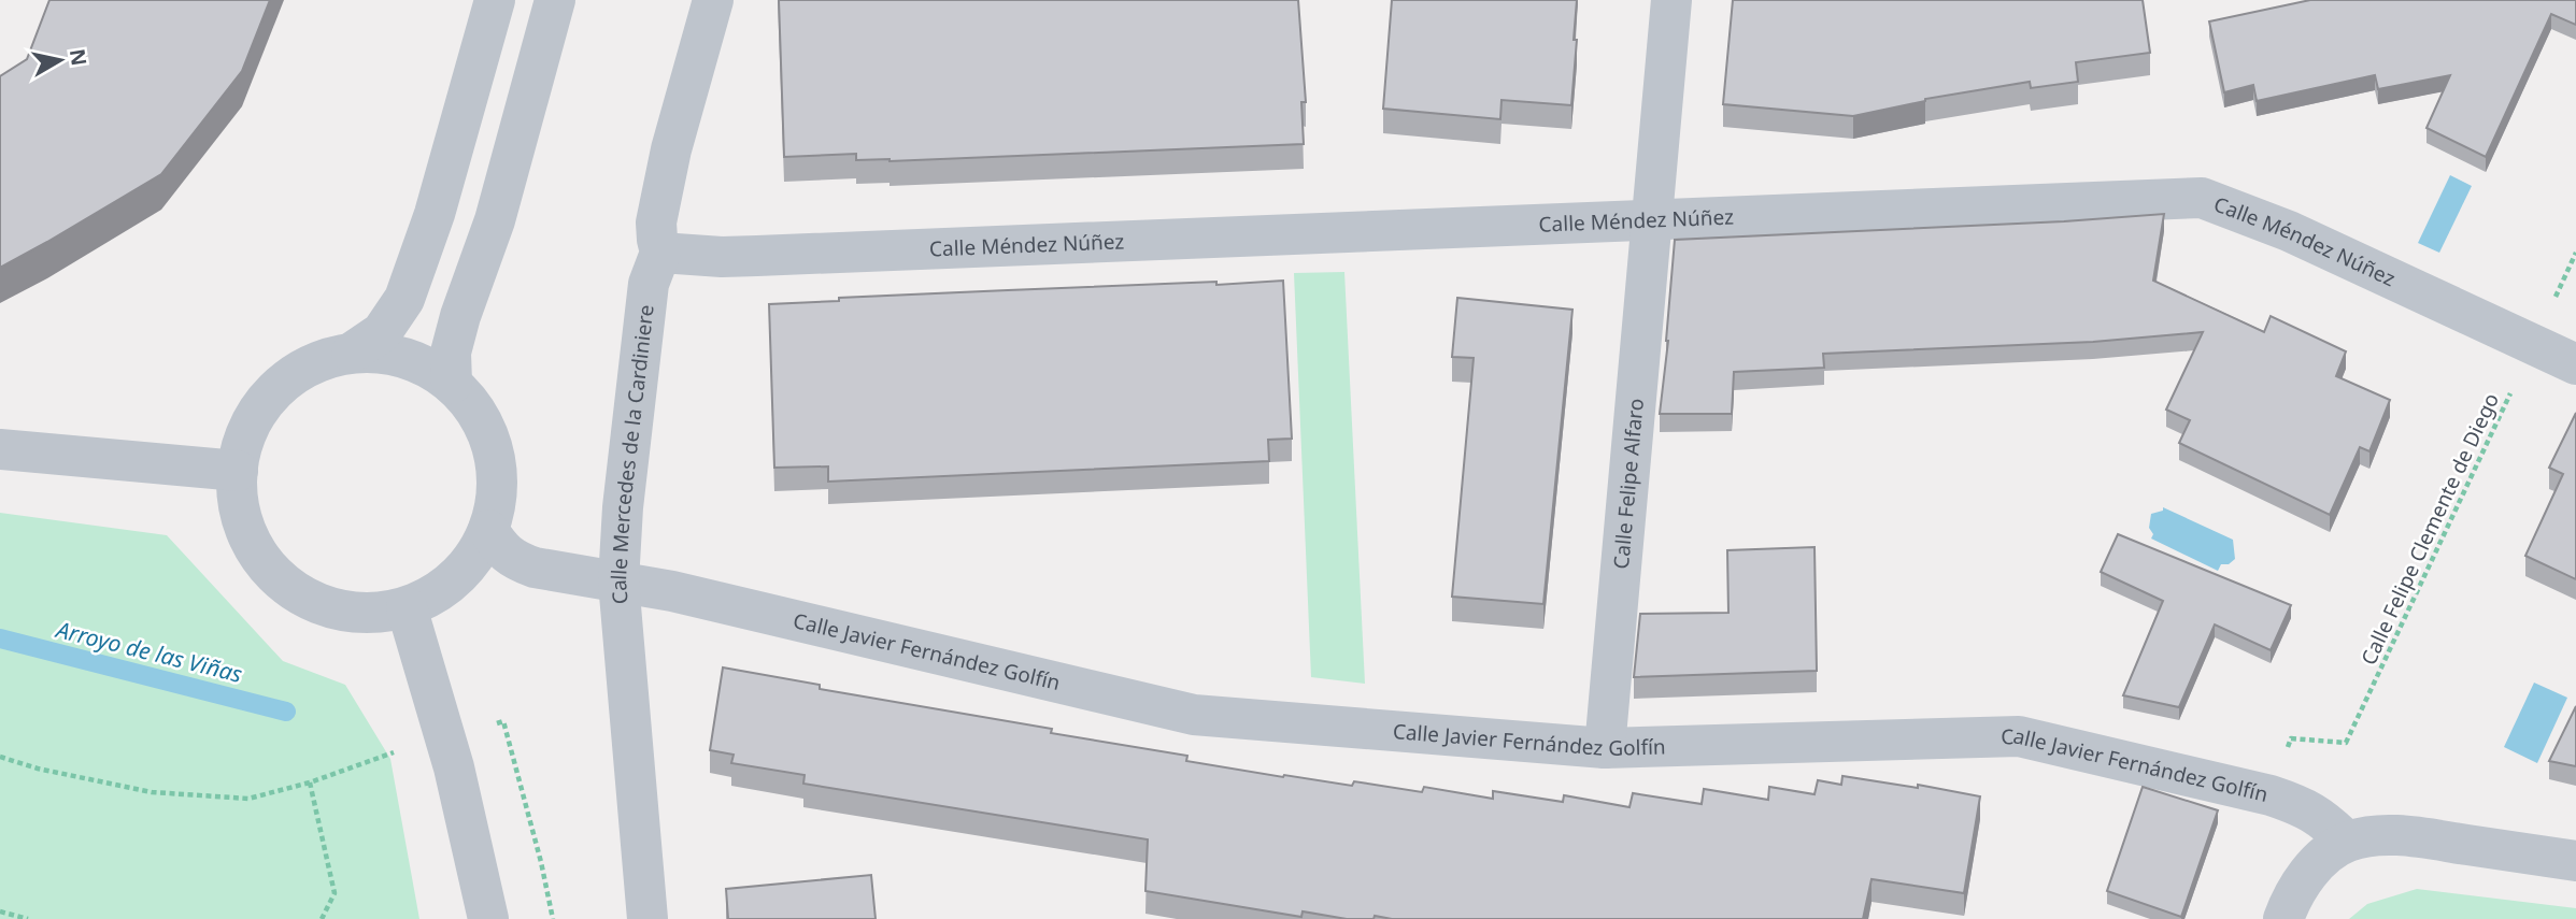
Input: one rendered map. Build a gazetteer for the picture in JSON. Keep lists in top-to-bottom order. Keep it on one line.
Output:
{"streets":{"street":["Calle Méndez Núñez","Calle Mercedes de la Cardiniere","Calle Felipe Alfaro","Calle Javier Fernández Golfín"],"path":["Calle Felipe Clemente de Diego"]},"crossings":[["Calle Méndez Núñez","Calle Mercedes de la Cardiniere"],["Calle Méndez Núñez","Calle Felipe Alfaro"],["Calle Méndez Núñez","Calle Felipe Clemente de Diego"],["Calle Mercedes de la Cardiniere","Calle Javier Fernández Golfín"],["Calle Felipe Alfaro","Calle Javier Fernández Golfín"]],"water":["Arroyo de las Viñas"],"north":"right"}
